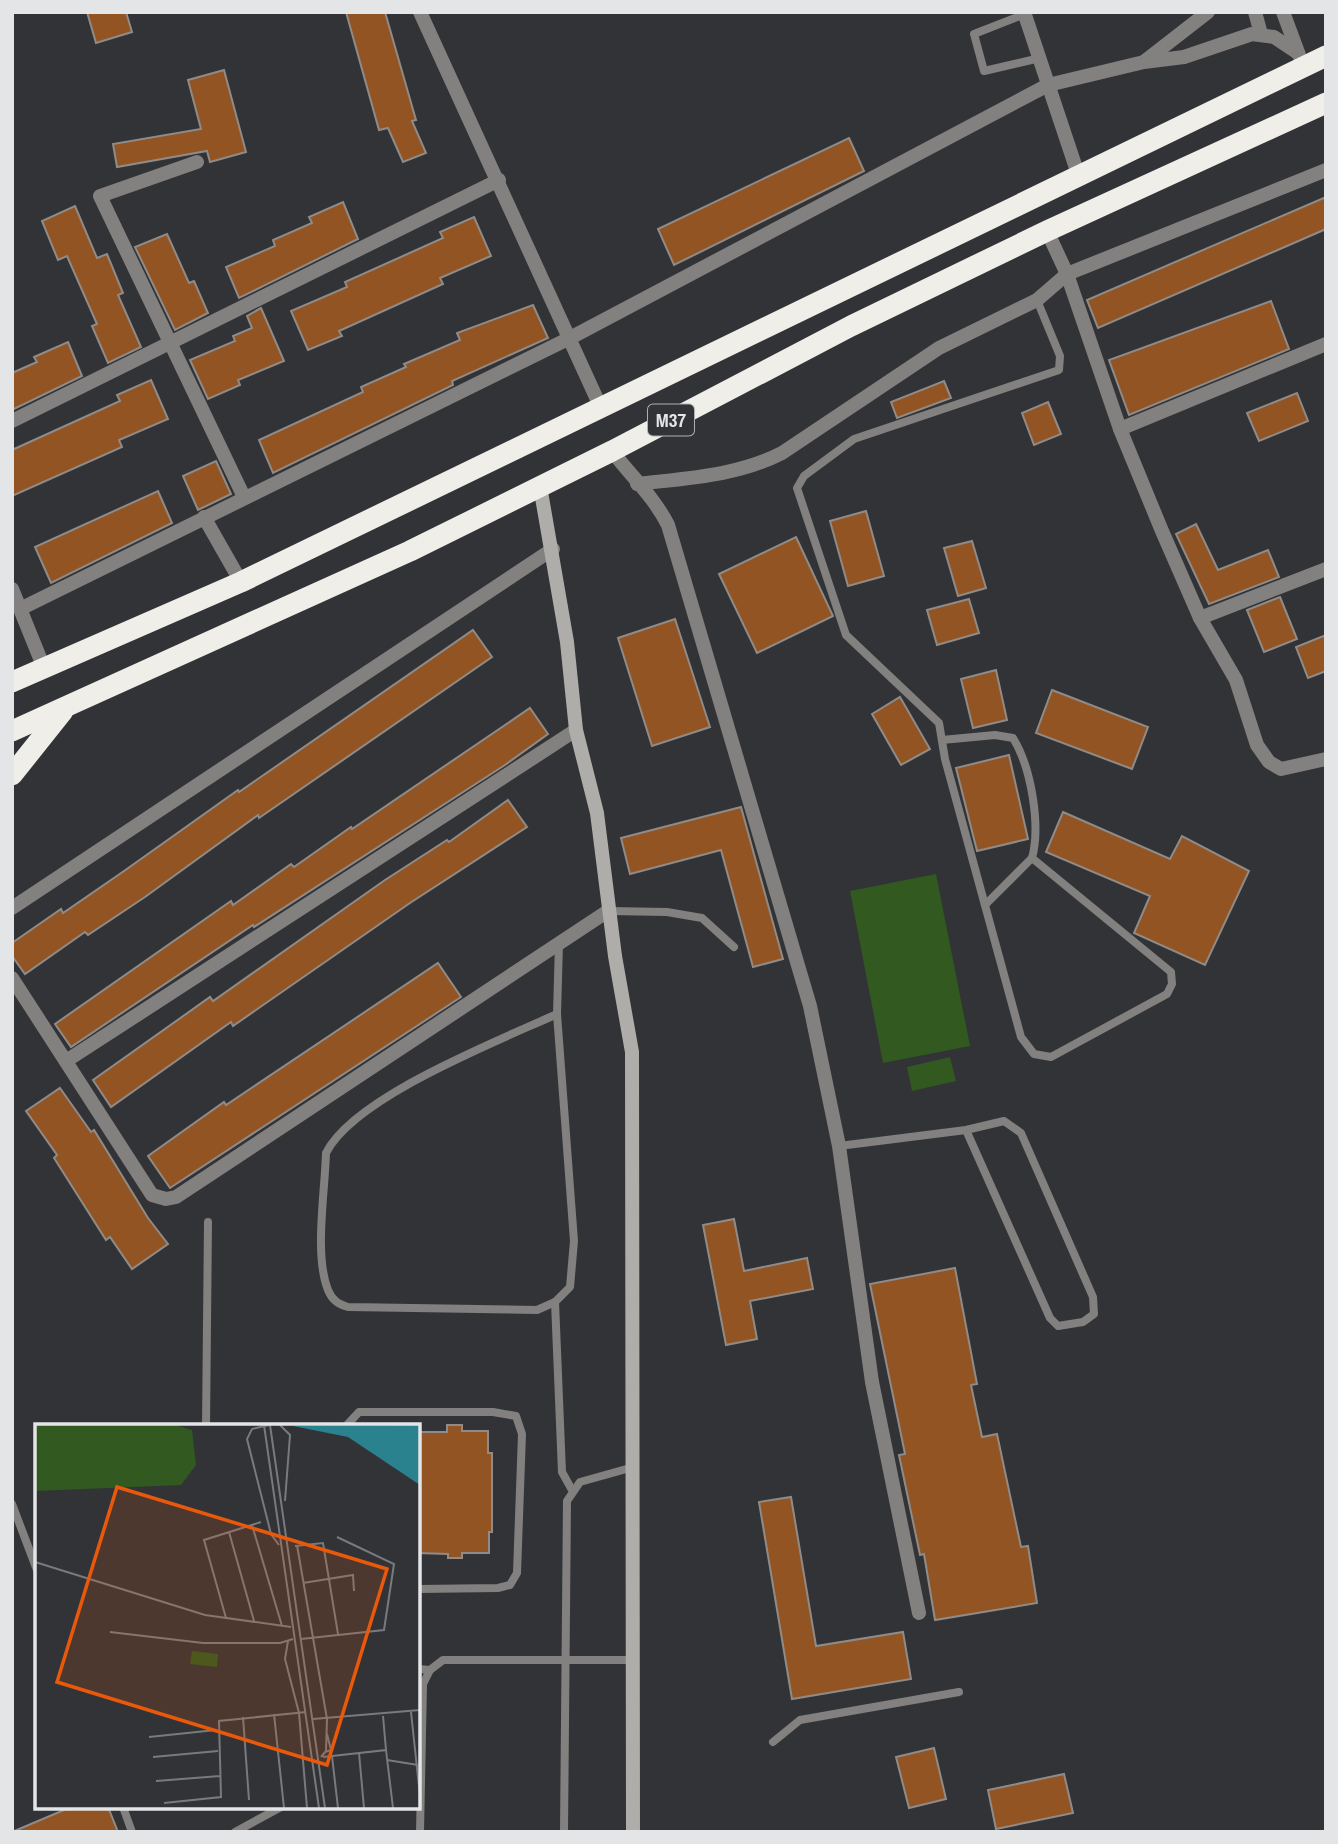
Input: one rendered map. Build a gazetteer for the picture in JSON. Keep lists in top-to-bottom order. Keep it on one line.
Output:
{"streets":{"highway":["M37"]}}
